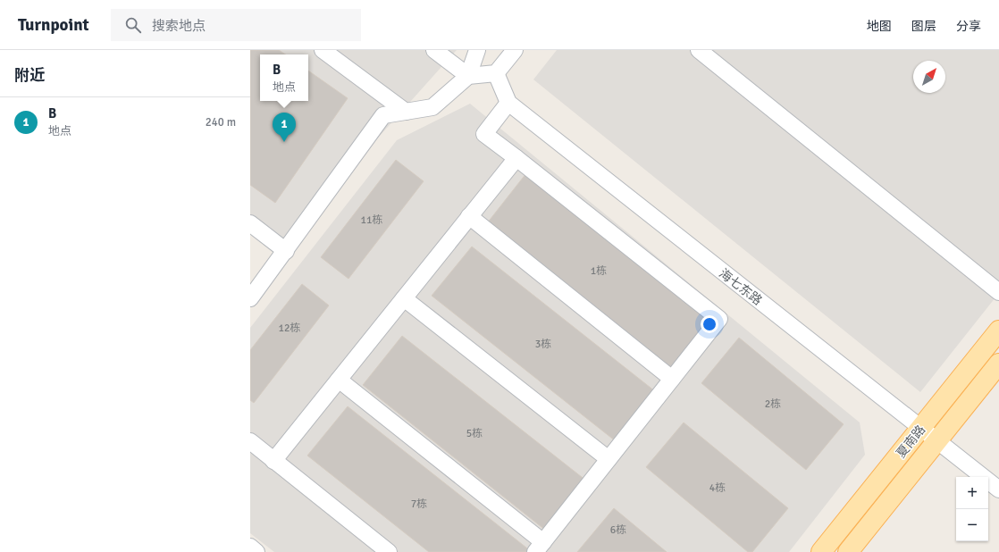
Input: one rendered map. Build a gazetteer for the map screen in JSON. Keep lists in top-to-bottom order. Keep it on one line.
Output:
{"streets":{"main road":["夏南路"],"street":["海七东路"]},"crossings":[["海七东路","夏南路"]],"house_numbers":["11栋","1栋","12栋","3栋","2栋","5栋","4栋","7栋","6栋"],"north":"top right","page":{"header":"Turnpoint","search":"搜索地点","nav":["地图","图层","分享"],"heading":"附近","popup":["B","地点"],"list":[{"mark":"1","name":"B","note":"地点","value":"240 m"}],"pins":"1","map_buttons":["+","−"]}}
